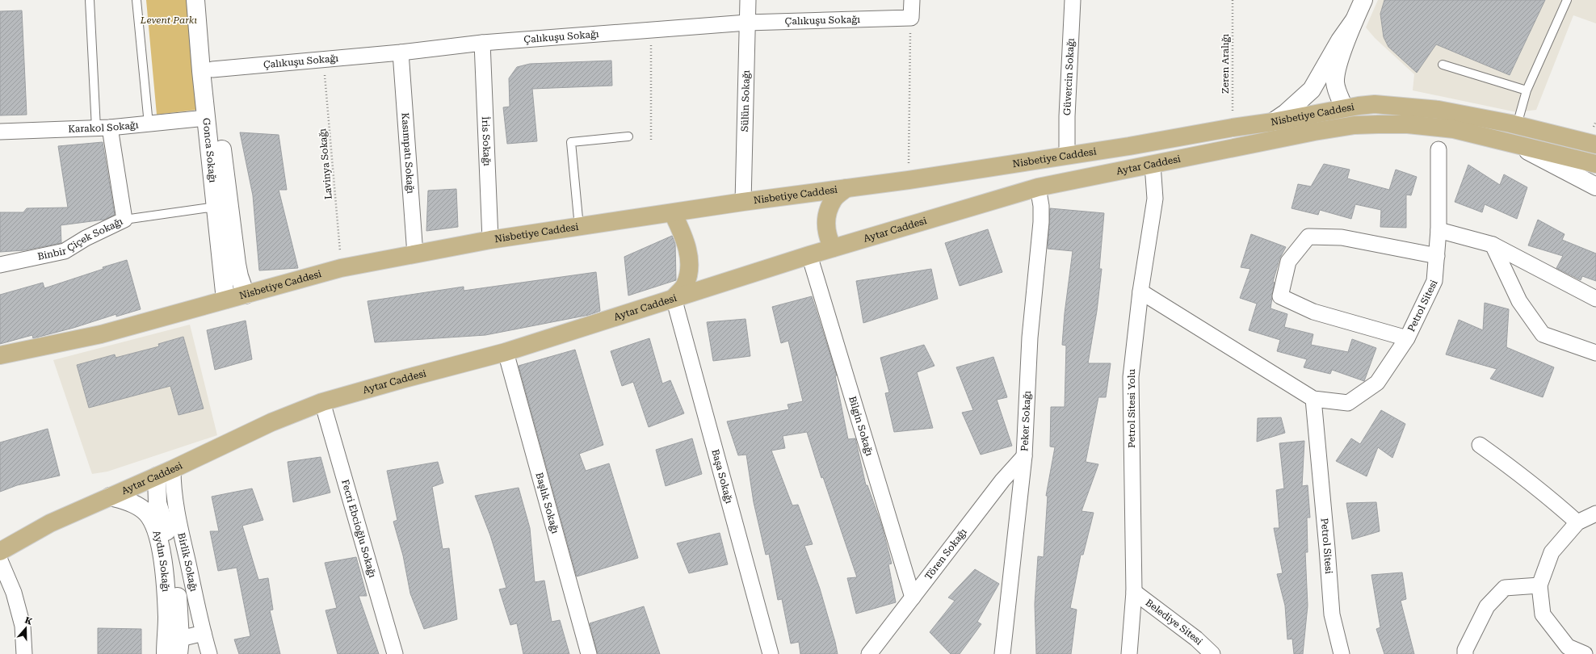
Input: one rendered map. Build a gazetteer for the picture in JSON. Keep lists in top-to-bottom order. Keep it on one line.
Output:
{"streets":{"main road":["Nisbetiye Caddesi","Aytar Caddesi"],"street":["Çalıkuşu Sokağı","Güvercin Sokağı","Sülün Sokağı","Karakol Sokağı","İris Sokağı","Gonca Sokağı","Kasımpatı Sokağı","Binbir Çiçek Sokağı","Petrol Sitesi","Petrol Sitesi Yolu","Peker Sokağı","Bilgin Sokağı","Başa Sokağı","Başlık Sokağı","Fecri Ebcioğlu Sokağı","Tören Sokağı","Aydın Sokağı","Birlik Sokağı","Belediye Sitesi"],"path":["Zeren Aralığı","Lavinya Sokağı"]},"crossings":[["Çalıkuşu Sokağı","Sülün Sokağı"],["Çalıkuşu Sokağı","İris Sokağı"],["Çalıkuşu Sokağı","Gonca Sokağı"],["Çalıkuşu Sokağı","Kasımpatı Sokağı"],["Çalıkuşu Sokağı","Lavinya Sokağı"],["Zeren Aralığı","Nisbetiye Caddesi"],["Güvercin Sokağı","Nisbetiye Caddesi"],["Sülün Sokağı","Nisbetiye Caddesi"],["Nisbetiye Caddesi","İris Sokağı"],["Nisbetiye Caddesi","Gonca Sokağı"],["Nisbetiye Caddesi","Kasımpatı Sokağı"],["Nisbetiye Caddesi","Lavinya Sokağı"],["Nisbetiye Caddesi","Aytar Caddesi"],["Karakol Sokağı","Gonca Sokağı"],["Karakol Sokağı","Binbir Çiçek Sokağı"],["Aytar Caddesi","Petrol Sitesi Yolu"],["Aytar Caddesi","Peker Sokağı"],["Aytar Caddesi","Bilgin Sokağı"],["Aytar Caddesi","Başa Sokağı"],["Aytar Caddesi","Başlık Sokağı"],["Aytar Caddesi","Fecri Ebcioğlu Sokağı"],["Aytar Caddesi","Aydın Sokağı"],["Aytar Caddesi","Birlik Sokağı"],["Petrol Sitesi","Petrol Sitesi Yolu"],["Petrol Sitesi Yolu","Belediye Sitesi"],["Peker Sokağı","Tören Sokağı"],["Bilgin Sokağı","Tören Sokağı"]],"parks":["Levent Parkı"],"north":"top"}
